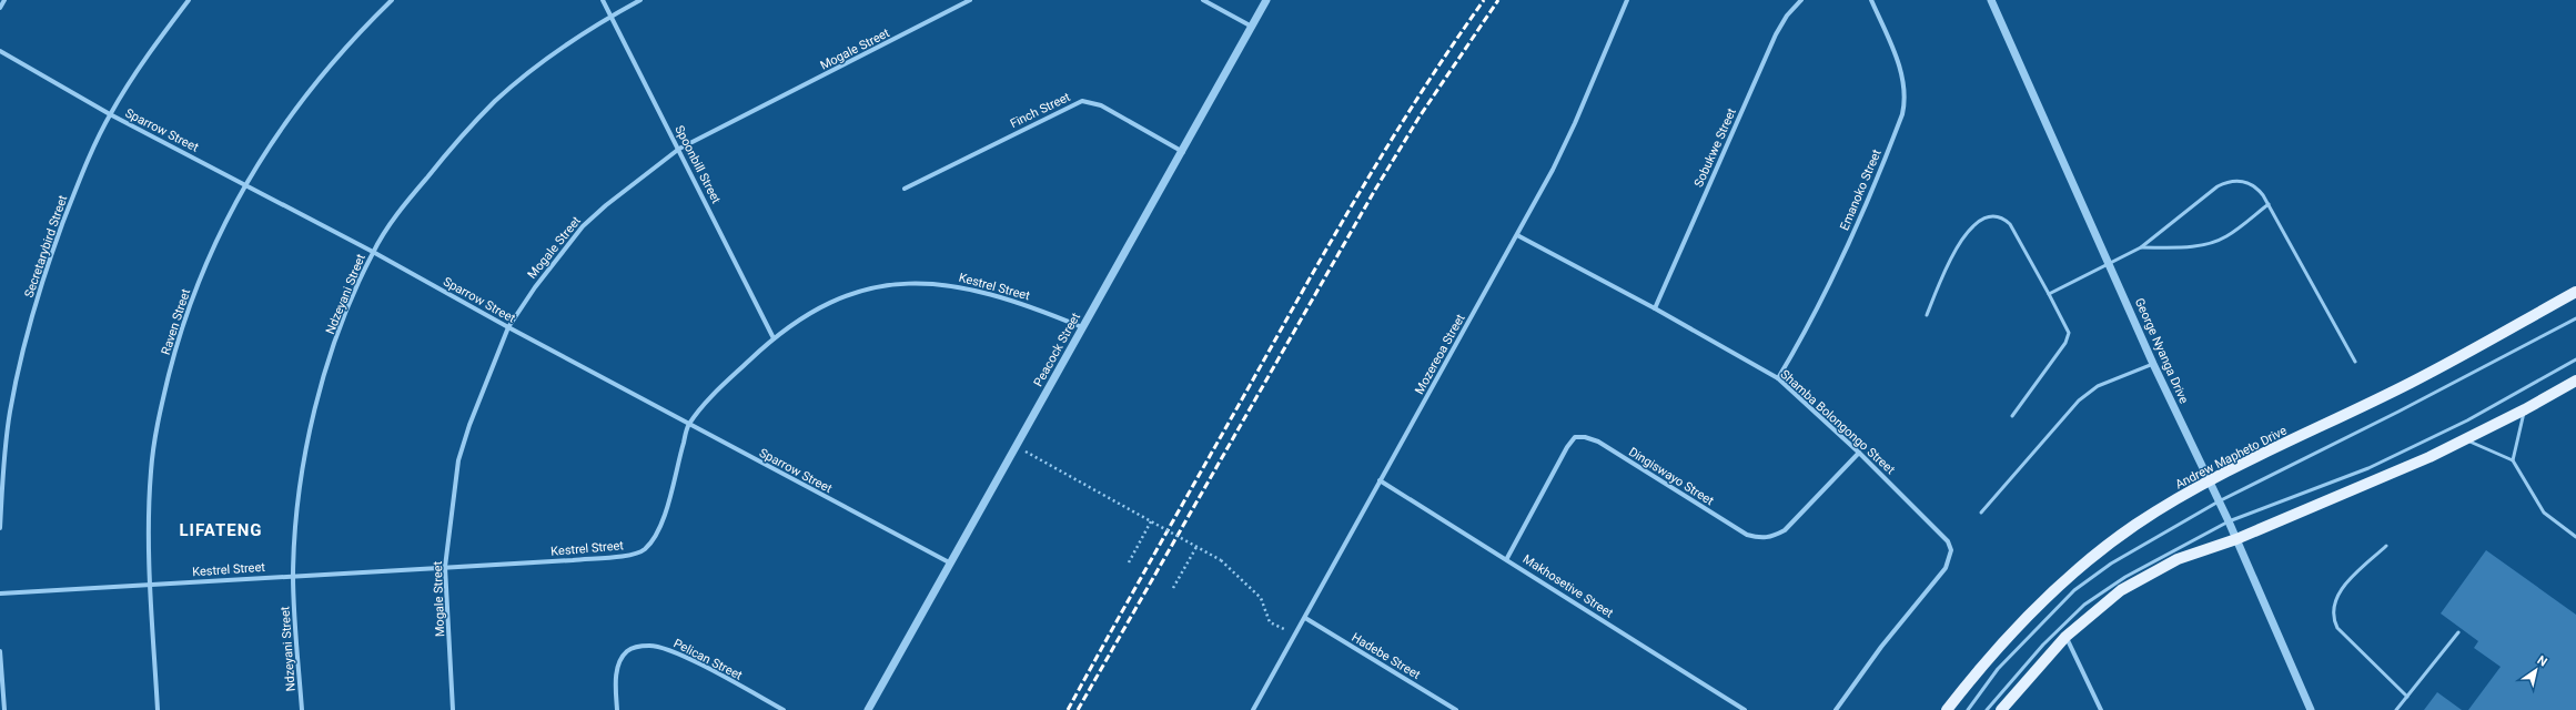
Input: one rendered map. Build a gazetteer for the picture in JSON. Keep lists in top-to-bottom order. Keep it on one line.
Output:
{"streets":{"main road":["Andrew Mapheto Drive"],"street":["Mogale Street","Finch Street","Sparrow Street","Sobukwe Street","Spoonbill Street","Emanoko Street","Secretarybird Street","Kestrel Street","Ndzeyani Street","Raven Street","Peacock Street","George Nyanga Drive","Mozereoa Street","Shamba Bolongongo Street","Dingiswayo Street","Makhosetive Street","Hadebe Street","Pelican Street"]},"crossings":[["Mogale Street","Sparrow Street"],["Mogale Street","Spoonbill Street"],["Mogale Street","Kestrel Street"],["Finch Street","Peacock Street"],["Sparrow Street","Secretarybird Street"],["Sparrow Street","Kestrel Street"],["Sparrow Street","Ndzeyani Street"],["Sparrow Street","Raven Street"],["Sparrow Street","Peacock Street"],["Sobukwe Street","Shamba Bolongongo Street"],["Spoonbill Street","Kestrel Street"],["Spoonbill Street","Ndzeyani Street"],["Emanoko Street","Shamba Bolongongo Street"],["Kestrel Street","Ndzeyani Street"],["Kestrel Street","Raven Street"],["Kestrel Street","Peacock Street"],["George Nyanga Drive","Andrew Mapheto Drive"],["Mozereoa Street","Shamba Bolongongo Street"],["Mozereoa Street","Makhosetive Street"],["Mozereoa Street","Hadebe Street"],["Shamba Bolongongo Street","Dingiswayo Street"],["Dingiswayo Street","Makhosetive Street"]],"districts":["LIFATENG"],"north":"top right"}
